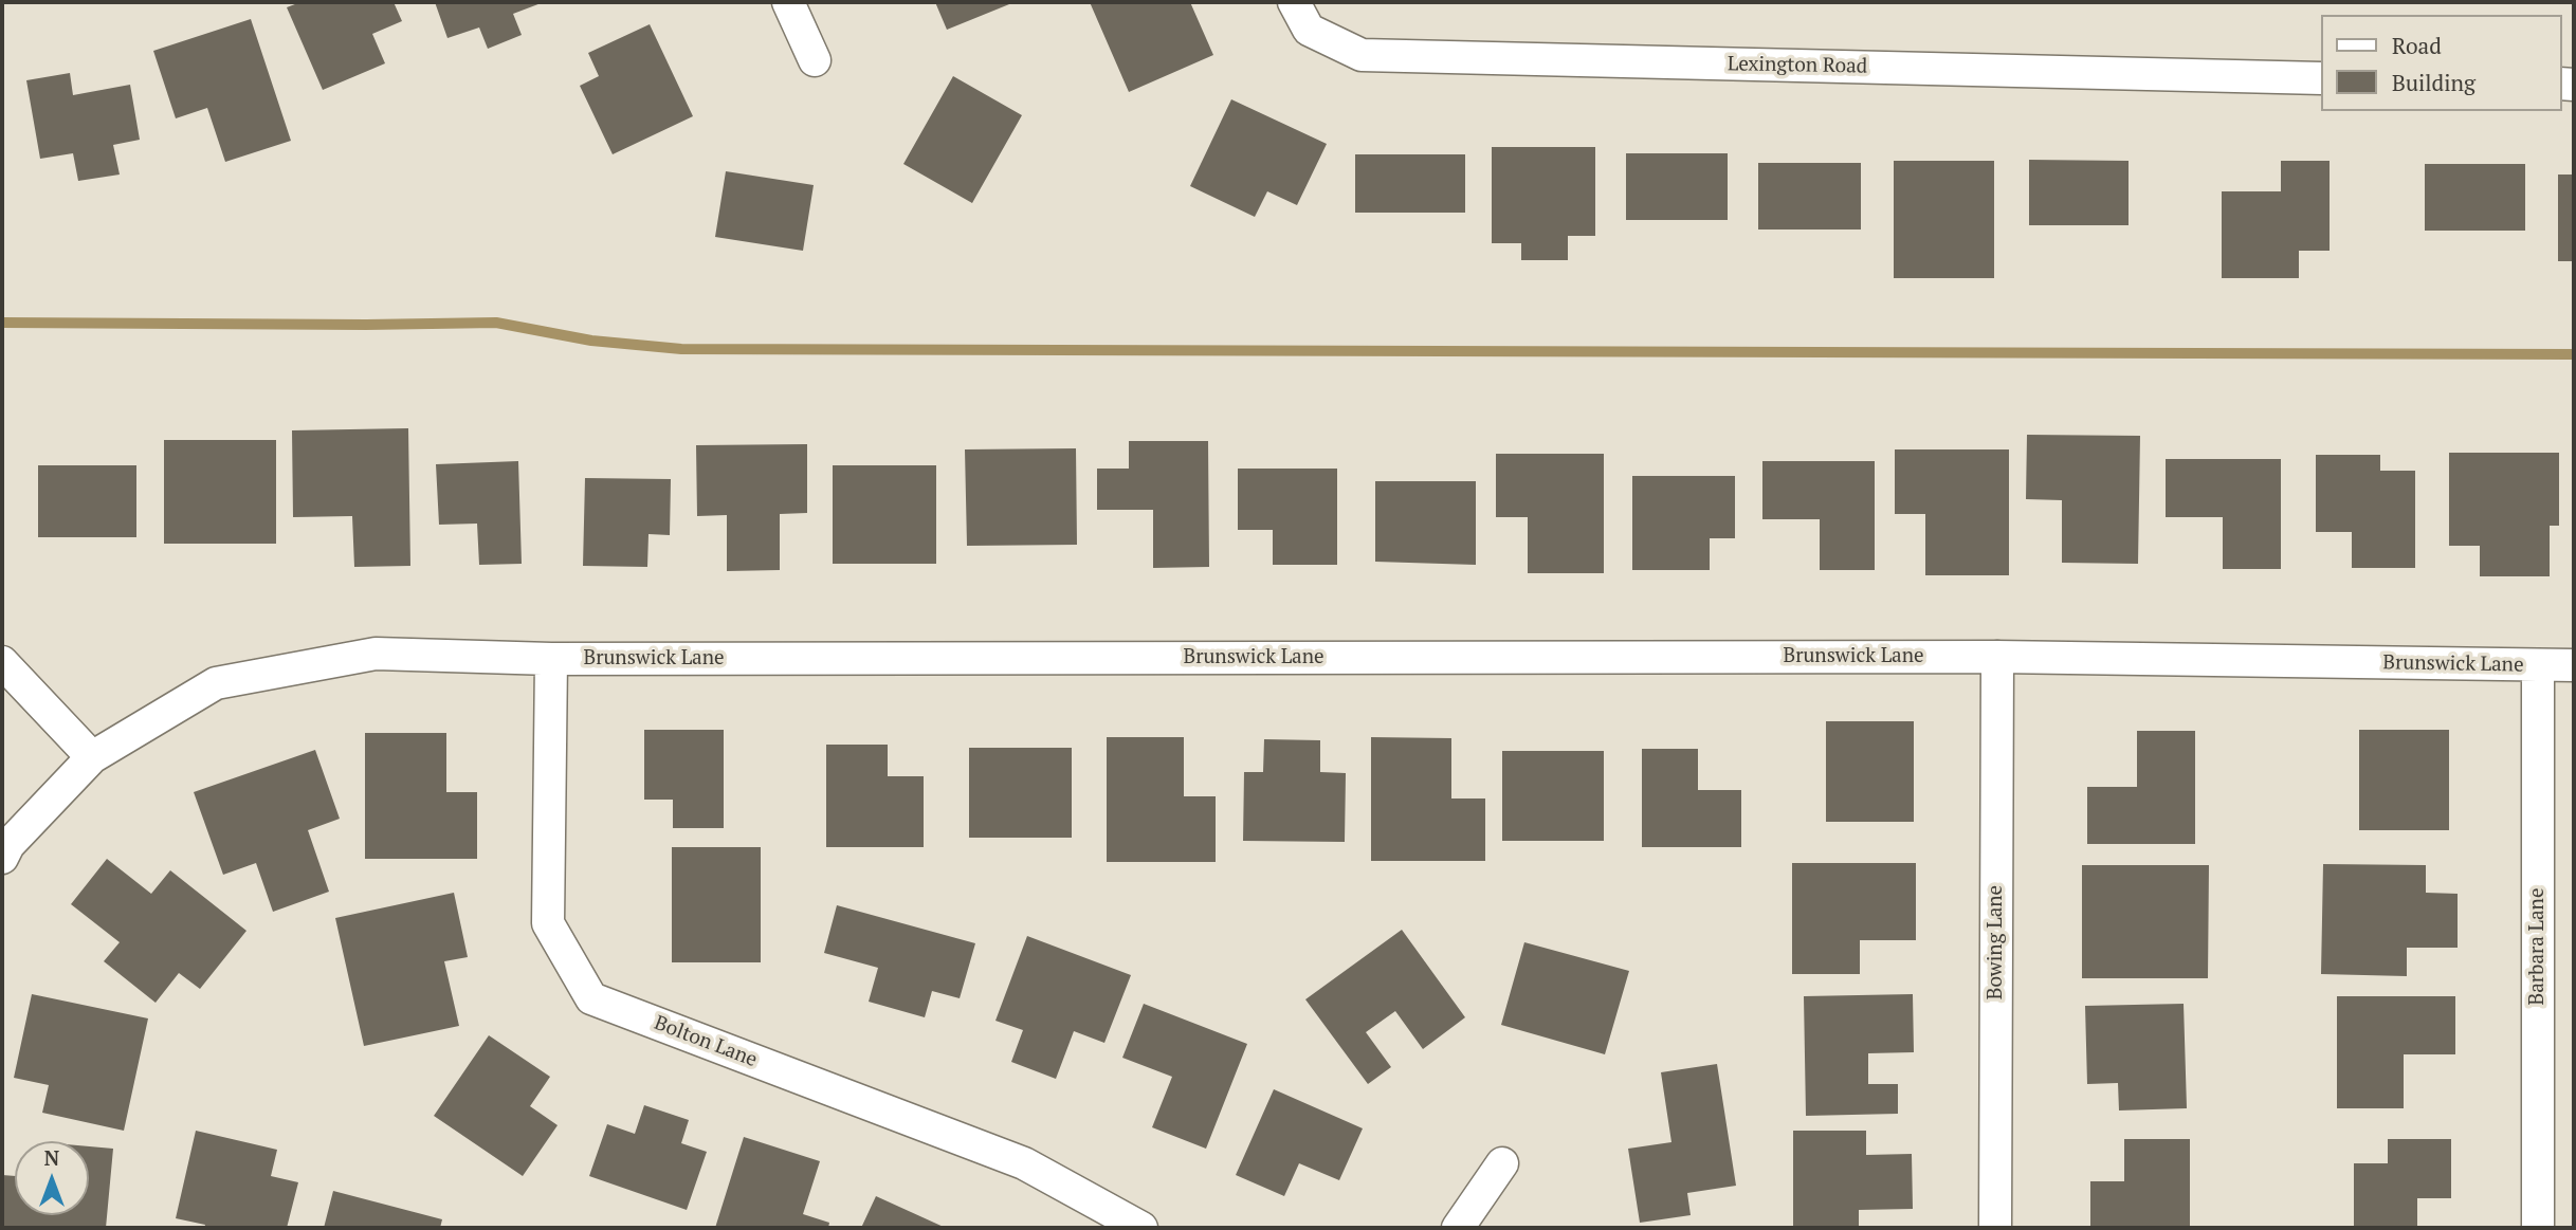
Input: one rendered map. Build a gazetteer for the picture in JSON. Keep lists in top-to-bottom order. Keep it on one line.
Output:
{"streets":{"street":["Lexington Road","Brunswick Lane","Bowing Lane","Barbara Lane","Bolton Lane"]},"crossings":[["Brunswick Lane","Bowing Lane"],["Brunswick Lane","Barbara Lane"],["Brunswick Lane","Bolton Lane"]],"legend":["Road","Building"],"north":"top"}
